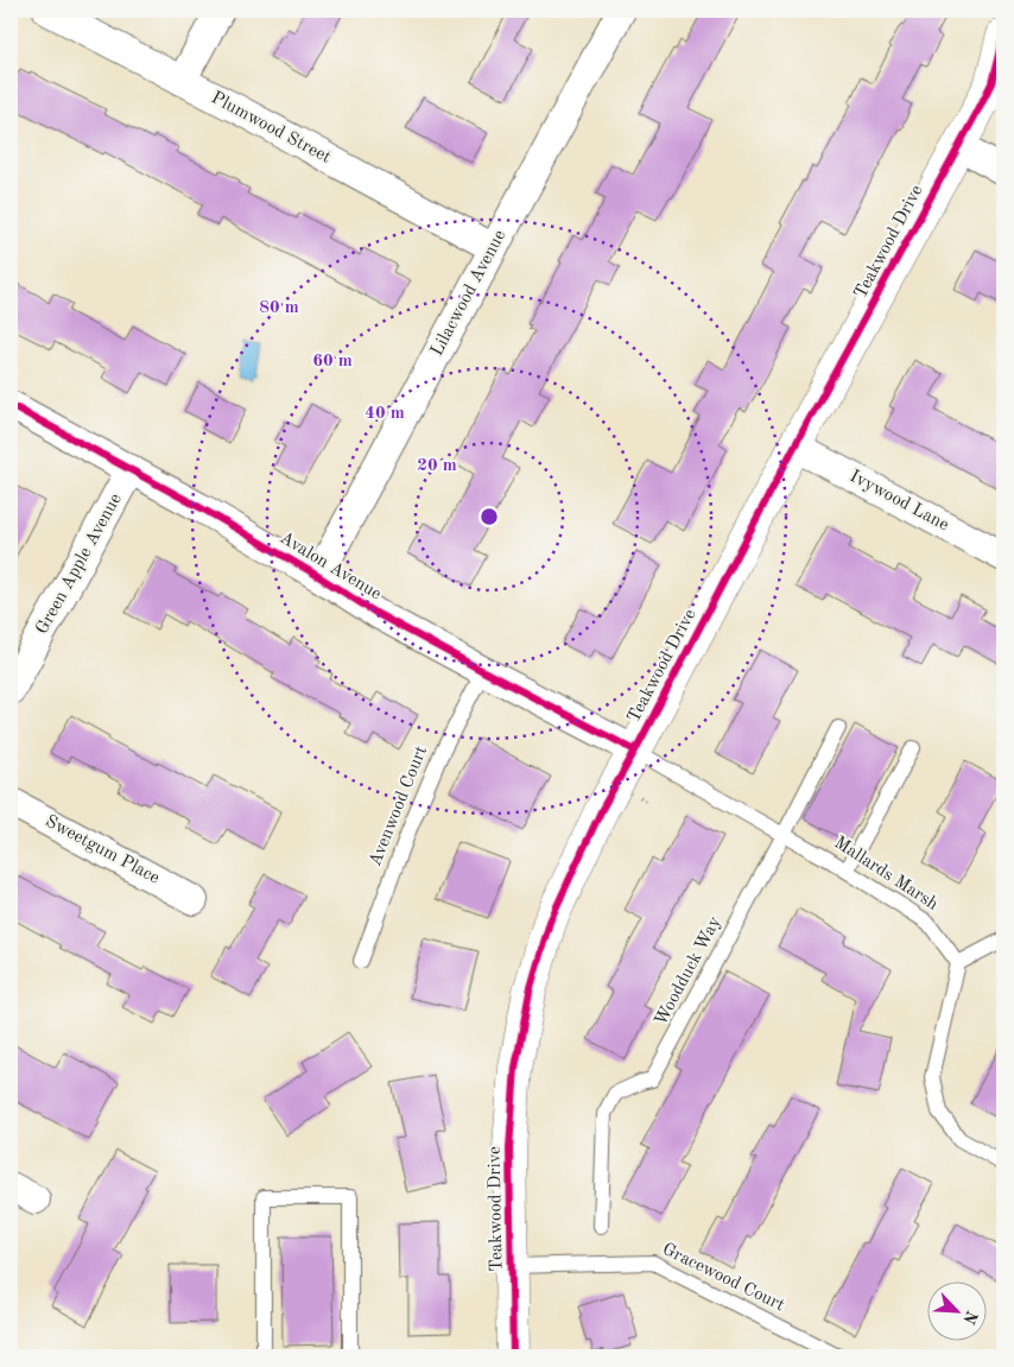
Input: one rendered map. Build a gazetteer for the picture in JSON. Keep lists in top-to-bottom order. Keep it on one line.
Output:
{"streets":{"street":["Plumwood Street","Teakwood Drive","Lilacwood Avenue","Ivywood Lane","Green Apple Avenue","Avalon Avenue","Sweetgum Place"],"lane":["Avenwood Court","Mallards Marsh","Woodduck Way","Gracewood Court"]},"crossings":[["Plumwood Street","Lilacwood Avenue"],["Teakwood Drive","Ivywood Lane"],["Teakwood Drive","Avalon Avenue"],["Teakwood Drive","Mallards Marsh"],["Teakwood Drive","Gracewood Court"],["Lilacwood Avenue","Avalon Avenue"],["Green Apple Avenue","Avalon Avenue"],["Avalon Avenue","Avenwood Court"],["Avalon Avenue","Mallards Marsh"],["Mallards Marsh","Woodduck Way"]],"north":"bottom right","rings":["80 m","60 m","40 m","20 m"]}
